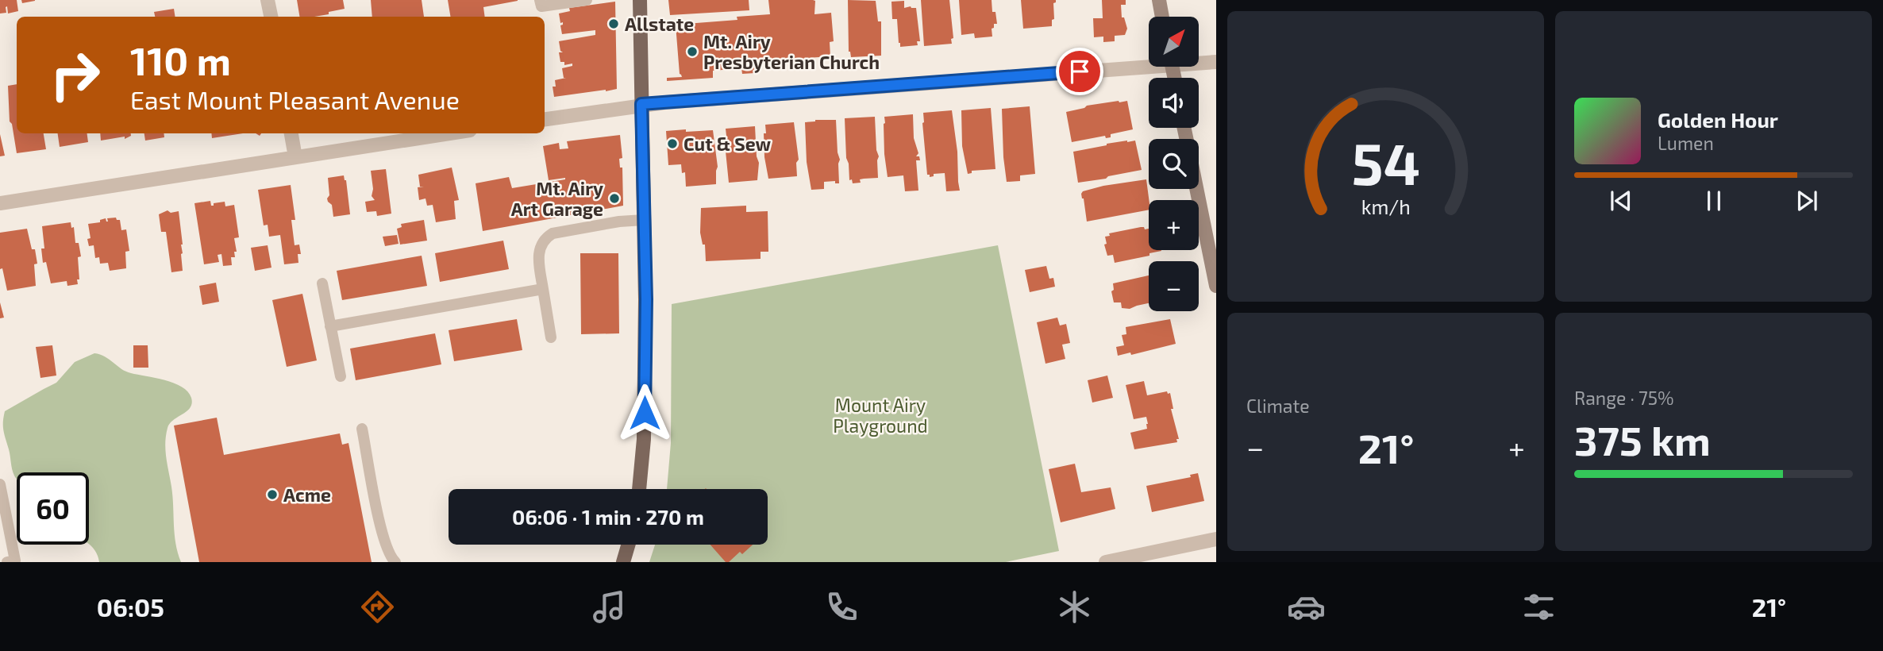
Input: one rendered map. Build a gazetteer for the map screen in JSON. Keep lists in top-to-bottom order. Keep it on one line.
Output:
{"parks":["Mount Airy Playground"],"places":["Allstate","Mt. Airy Presbyterian Church","Cut & Sew","Mt. Airy Art Garage","Acme"],"north":"top right","page":{"map_buttons":["+","−"],"turn":["110 m","East Mount Pleasant Avenue"],"song":["Golden Hour","Lumen"],"tile":["Climate",["Range · 75%","375 km"]],"heat":["−","21°","+"],"limit":"60","trip":"06:06 · 1 min · 270 m","tabs":["06:05","21°"],"gauge":["54","km/h"]}}
